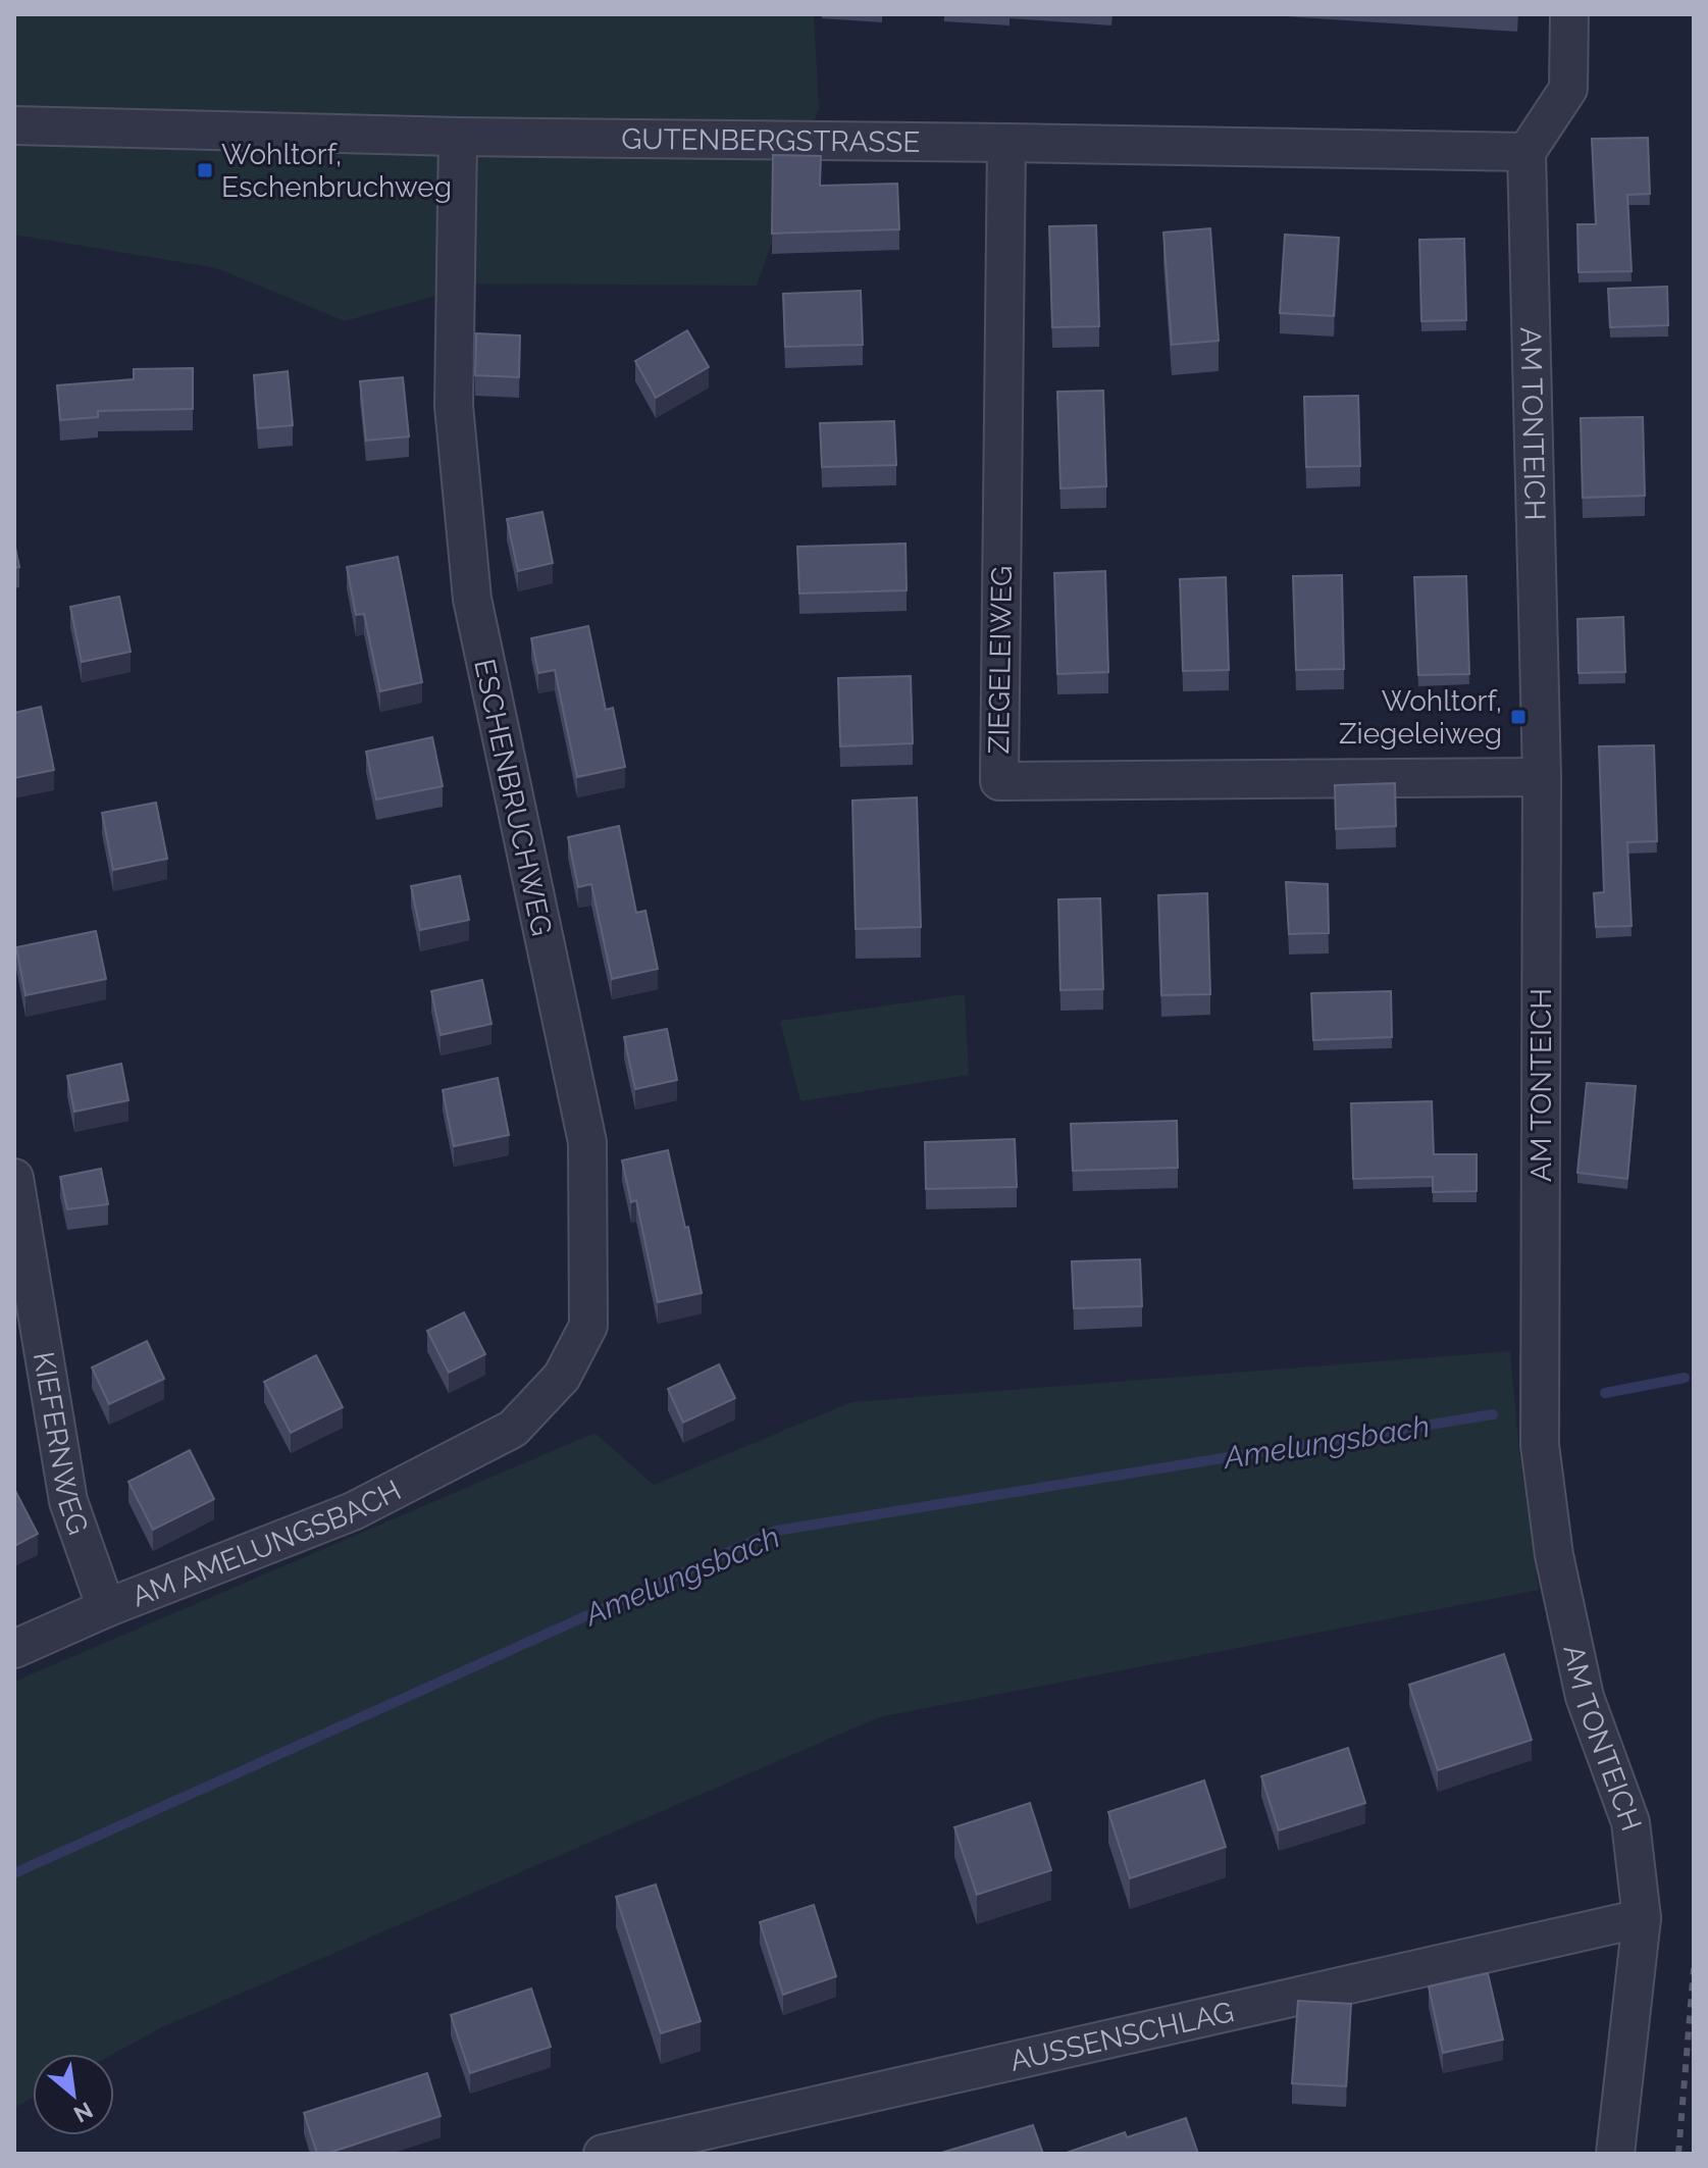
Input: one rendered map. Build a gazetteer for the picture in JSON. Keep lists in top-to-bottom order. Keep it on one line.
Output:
{"streets":{"street":["GUTENBERGSTRASSE","AM TONTEICH","ZIEGELEIWEG","ESCHENBRUCHWEG","KIEFERNWEG","AM AMELUNGSBACH","AUSSENSCHLAG"]},"crossings":[["GUTENBERGSTRASSE","AM TONTEICH"],["GUTENBERGSTRASSE","ZIEGELEIWEG"],["GUTENBERGSTRASSE","ESCHENBRUCHWEG"],["AM TONTEICH","ZIEGELEIWEG"],["AM TONTEICH","AUSSENSCHLAG"],["ESCHENBRUCHWEG","AM AMELUNGSBACH"],["KIEFERNWEG","AM AMELUNGSBACH"]],"water":["Amelungsbach"],"places":{"transit":["Wohltorf, Eschenbruchweg","Wohltorf, Ziegeleiweg"]},"north":"bottom right"}
